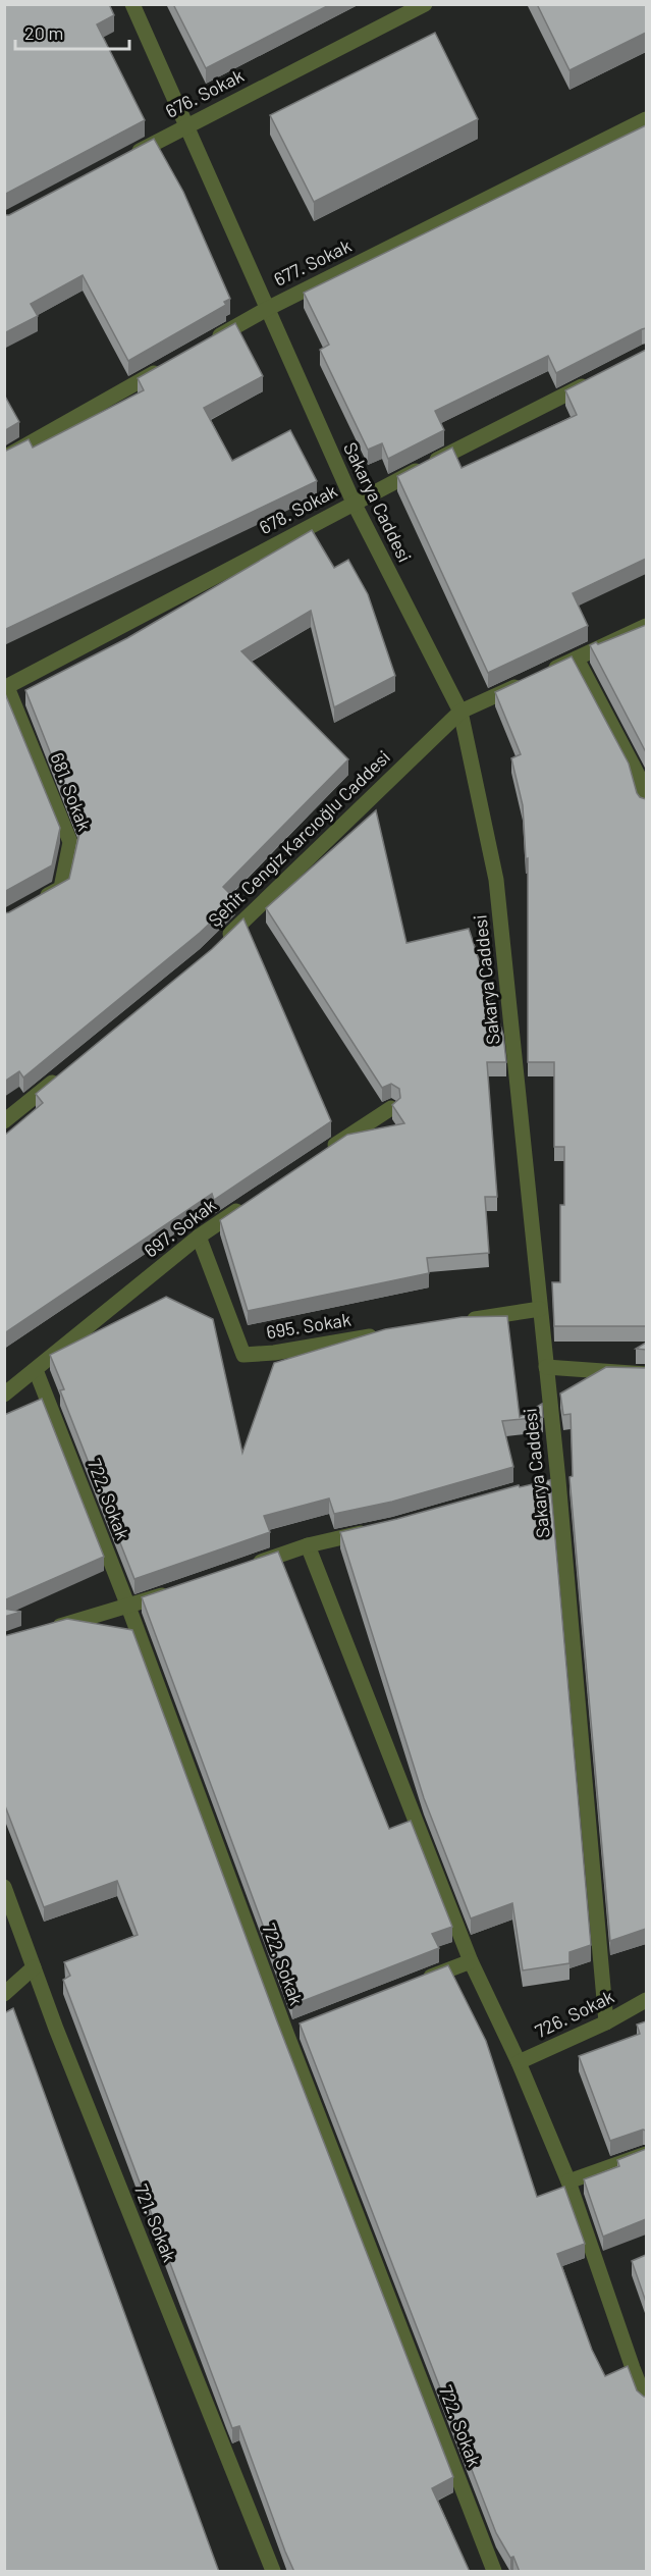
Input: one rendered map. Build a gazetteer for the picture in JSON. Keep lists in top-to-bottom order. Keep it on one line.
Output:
{"streets":{"street":["676. Sokak","677. Sokak","Sakarya Caddesi","678. Sokak","681. Sokak","Şehit Cengiz Karcıoğlu Caddesi","697. Sokak","695. Sokak","722. Sokak","726. Sokak","721. Sokak"]},"crossings":[["676. Sokak","Sakarya Caddesi"],["677. Sokak","Sakarya Caddesi"],["Sakarya Caddesi","678. Sokak"],["Sakarya Caddesi","Şehit Cengiz Karcıoğlu Caddesi"],["Sakarya Caddesi","726. Sokak"],["678. Sokak","681. Sokak"],["697. Sokak","695. Sokak"],["697. Sokak","722. Sokak"]],"scale_bar":"20 m"}
